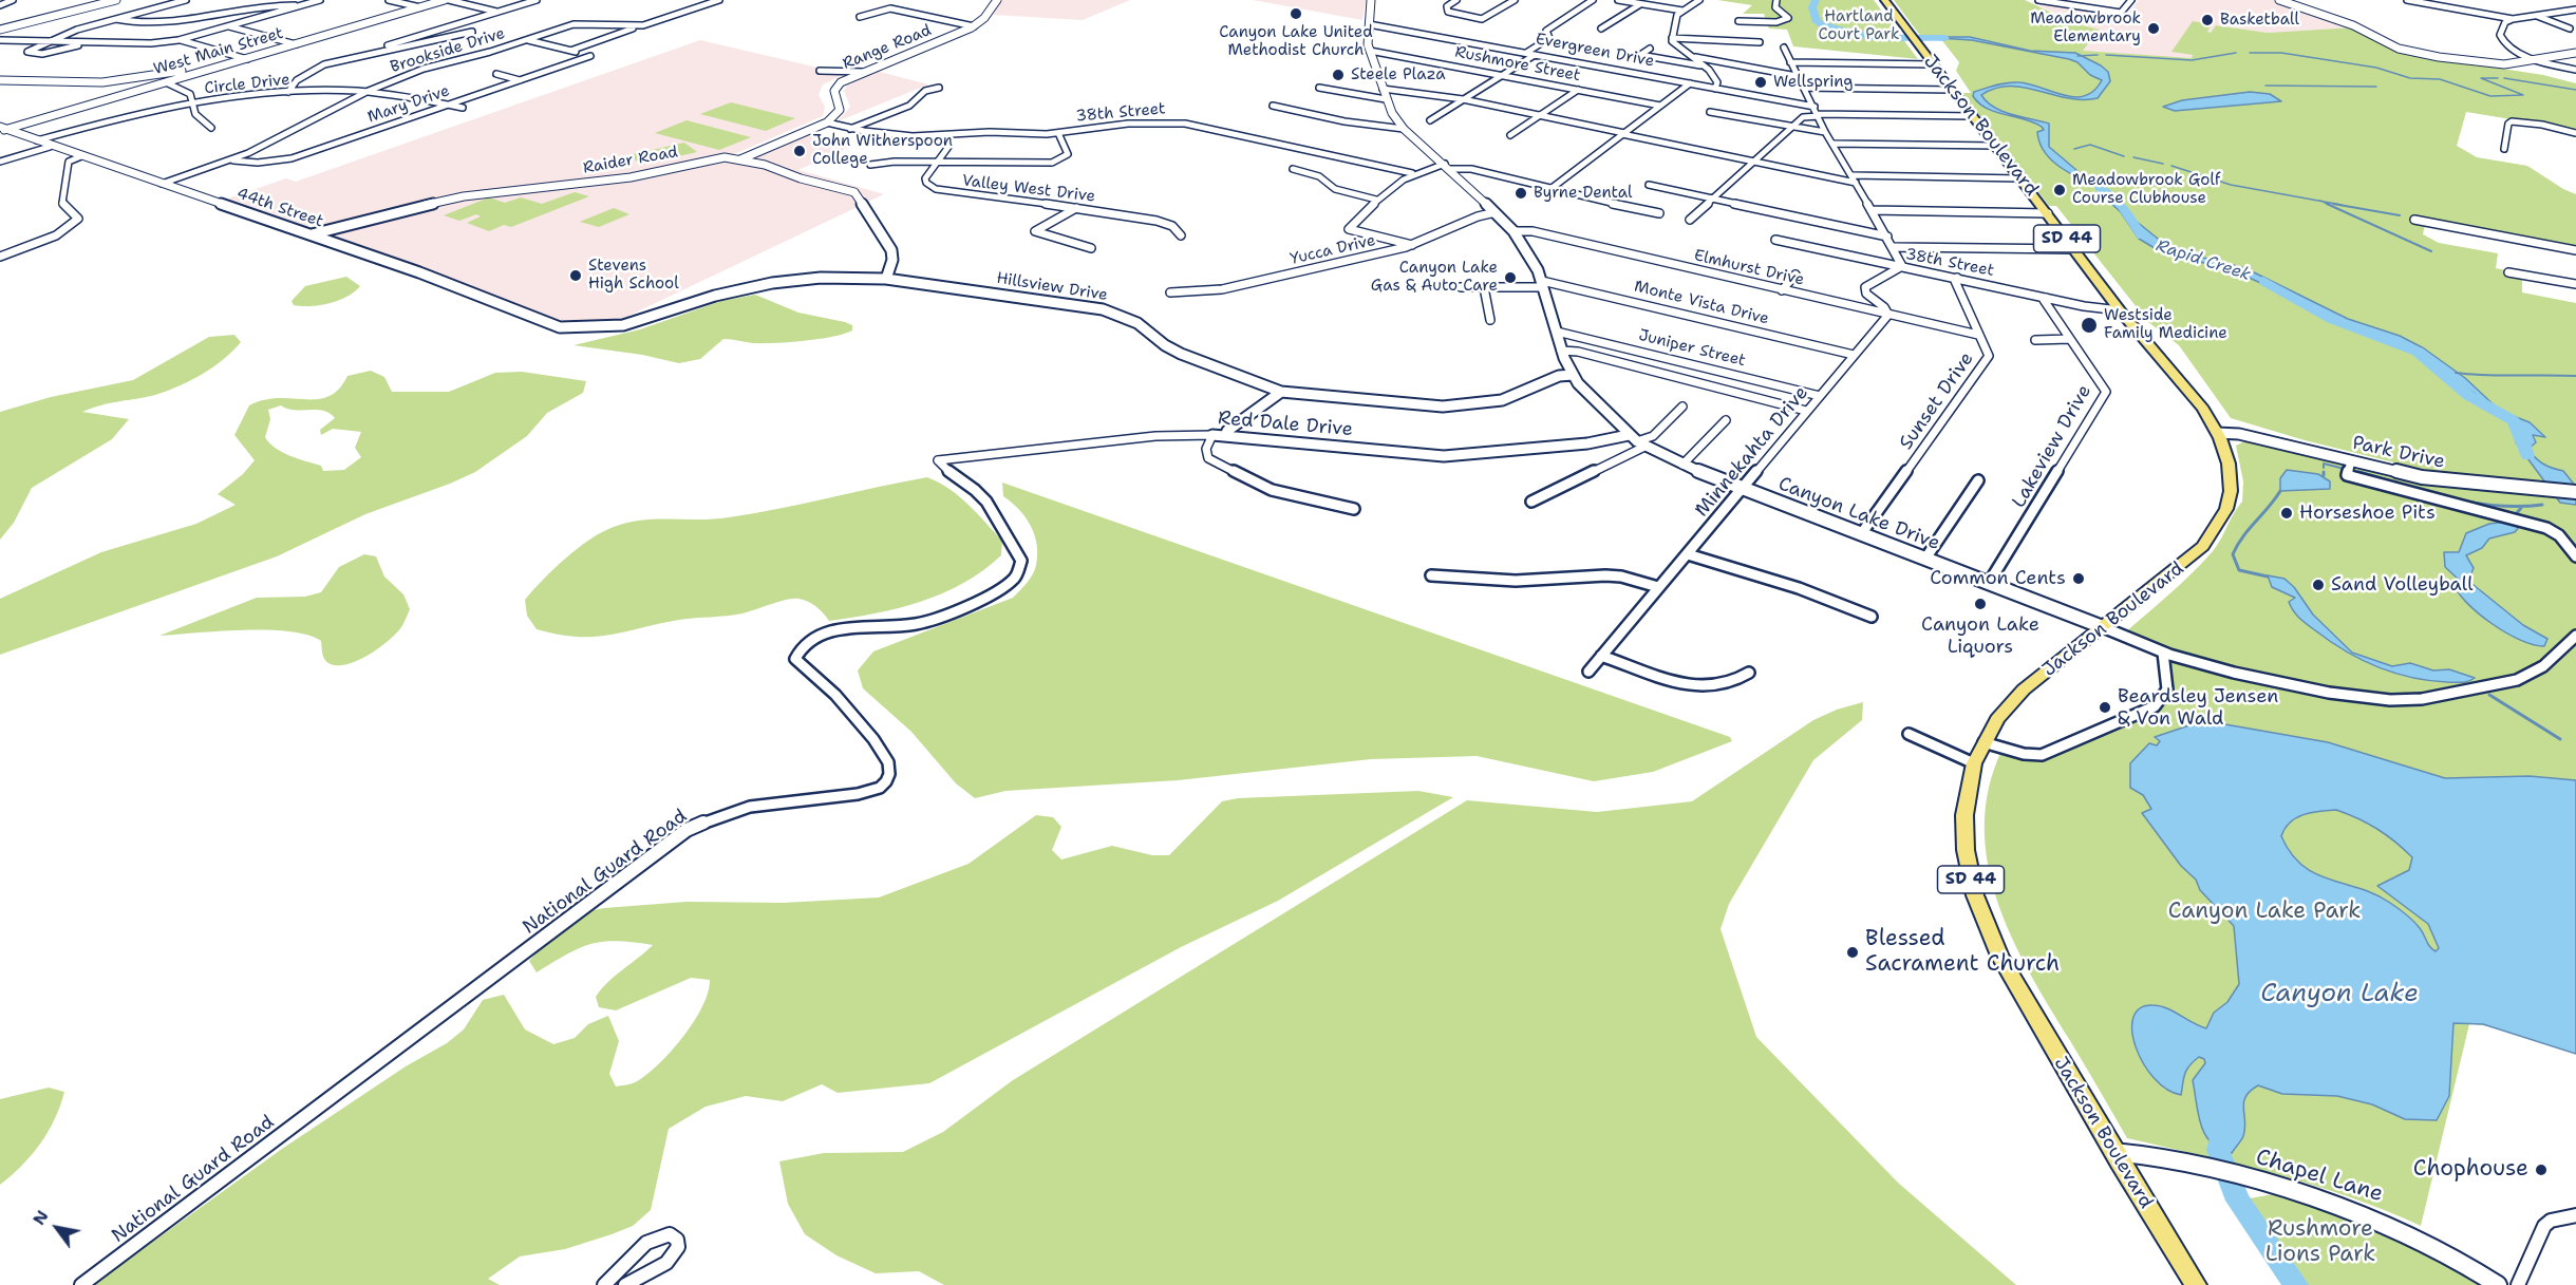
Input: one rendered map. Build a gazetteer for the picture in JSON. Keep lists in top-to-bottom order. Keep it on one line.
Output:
{"streets":{"main road":["Jackson Boulevard","SD 44"],"street":["Range Road","Brookside Drive","Evergreen Drive","West Main Street","Rushmore Street","Circle Drive","Mary Drive","38th Street","Raider Road","Valley West Drive","44th Street","Yucca Drive","Elmhurst Drive","Hillsview Drive","Monte Vista Drive","Juniper Street","Sunset Drive","Red Dale Drive","Lakeview Drive","Minnekahta Drive","Park Drive","Canyon Lake Drive","National Guard Road","Chapel Lane"]},"crossings":[["Range Road","38th Street"],["Brookside Drive","Circle Drive"],["Brookside Drive","Mary Drive"],["Brookside Drive","44th Street"],["Evergreen Drive","Jackson Boulevard"],["Evergreen Drive","Canyon Lake Drive"],["West Main Street","44th Street"],["Rushmore Street","Canyon Lake Drive"],["Circle Drive","Mary Drive"],["Circle Drive","44th Street"],["38th Street","Jackson Boulevard"],["38th Street","Valley West Drive"],["38th Street","Sunset Drive"],["38th Street","Lakeview Drive"],["Jackson Boulevard","Park Drive"],["Jackson Boulevard","Canyon Lake Drive"],["Jackson Boulevard","Chapel Lane"],["Raider Road","44th Street"],["Raider Road","Hillsview Drive"],["44th Street","Hillsview Drive"],["Yucca Drive","Canyon Lake Drive"],["Elmhurst Drive","Sunset Drive"],["Elmhurst Drive","Minnekahta Drive"],["Elmhurst Drive","Canyon Lake Drive"],["Hillsview Drive","Canyon Lake Drive"],["Monte Vista Drive","Minnekahta Drive"],["Monte Vista Drive","Canyon Lake Drive"],["Juniper Street","Minnekahta Drive"],["Juniper Street","Canyon Lake Drive"],["Sunset Drive","Canyon Lake Drive"],["Red Dale Drive","Canyon Lake Drive"],["Red Dale Drive","National Guard Road"],["Lakeview Drive","Canyon Lake Drive"],["Minnekahta Drive","Canyon Lake Drive"]],"water":["Rapid Creek","Canyon Lake"],"parks":["Hartland Court Park","Canyon Lake Park","Rushmore Lions Park"],"places":["Canyon Lake United Methodist Church","Basketball","Meadowbrook Elementary","Steele Plaza","Wellspring","John Witherspoon College","Meadowbrook Golf Course Clubhouse","Byrne Dental","Stevens High School","Canyon Lake Gas & Auto Care","Westside Family Medicine","Horseshoe Pits","Common Cents","Sand Volleyball","Canyon Lake Liquors","Beardsley Jensen & Von Wald","Blessed Sacrament Church","Chophouse"],"north":"top left"}
